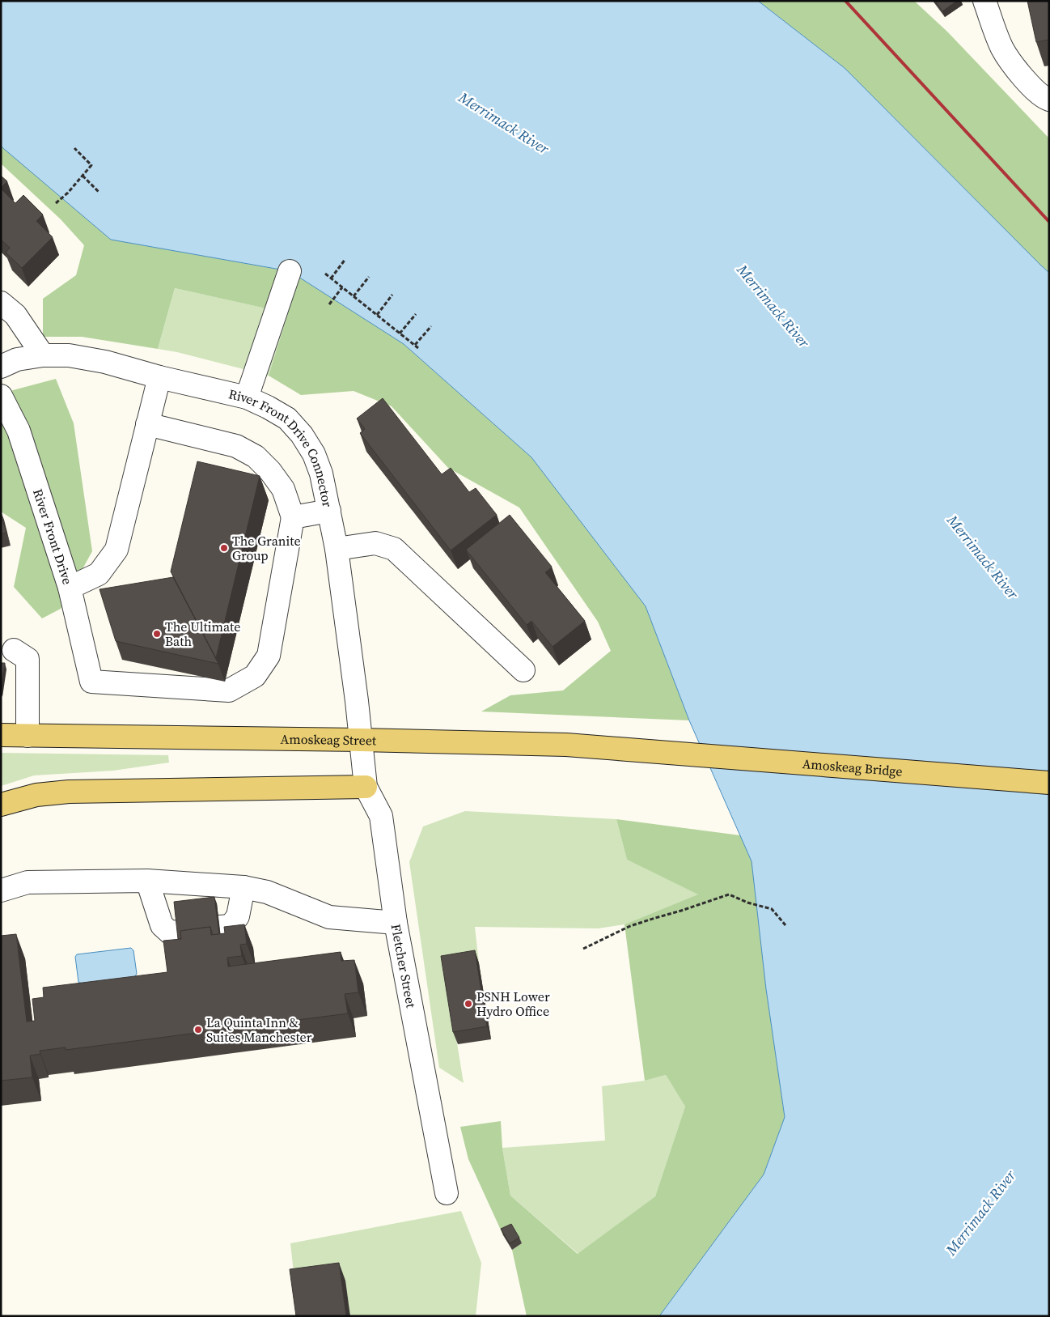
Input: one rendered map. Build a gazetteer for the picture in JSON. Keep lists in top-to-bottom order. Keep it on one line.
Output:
{"streets":{"main road":["Amoskeag Street","Amoskeag Bridge"],"street":["River Front Drive Connector","River Front Drive","Fletcher Street"]},"crossings":[["River Front Drive Connector","Amoskeag Street"],["River Front Drive Connector","Fletcher Street"],["Amoskeag Street","Amoskeag Bridge"],["Amoskeag Street","Fletcher Street"]],"water":["Merrimack River"],"places":["The Granite Group","The Ultimate Bath","PSNH Lower Hydro Office","La Quinta Inn & Suites Manchester"]}
